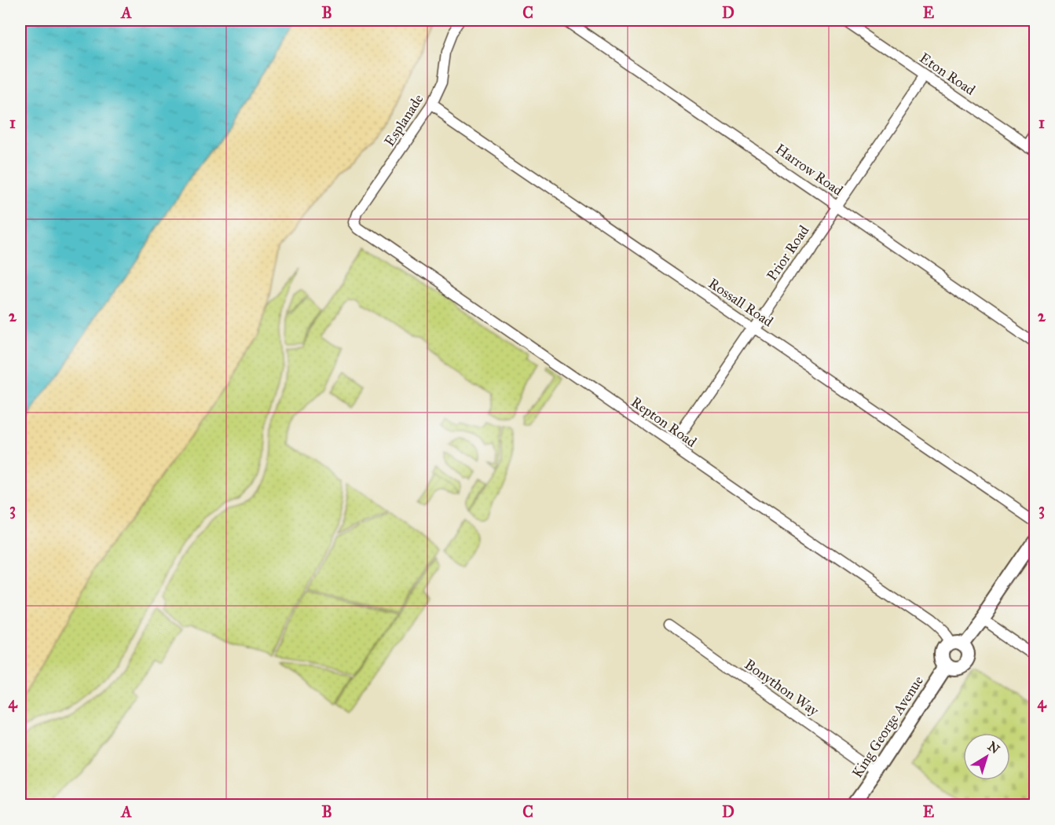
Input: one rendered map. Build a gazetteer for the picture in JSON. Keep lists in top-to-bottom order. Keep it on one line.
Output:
{"streets":{"street":["Eton Road","Esplanade","Harrow Road","Prior Road","Rossall Road","Repton Road","Bonython Way","King George Avenue"]},"crossings":[["Eton Road","Prior Road"],["Esplanade","Rossall Road"],["Esplanade","Repton Road"],["Harrow Road","Prior Road"],["Prior Road","Rossall Road"],["Prior Road","Repton Road"],["Repton Road","King George Avenue"],["Bonython Way","King George Avenue"]],"north":"top right","grid":{"columns":["A","B","C","D","E"],"rows":["1","2","3","4"]}}
